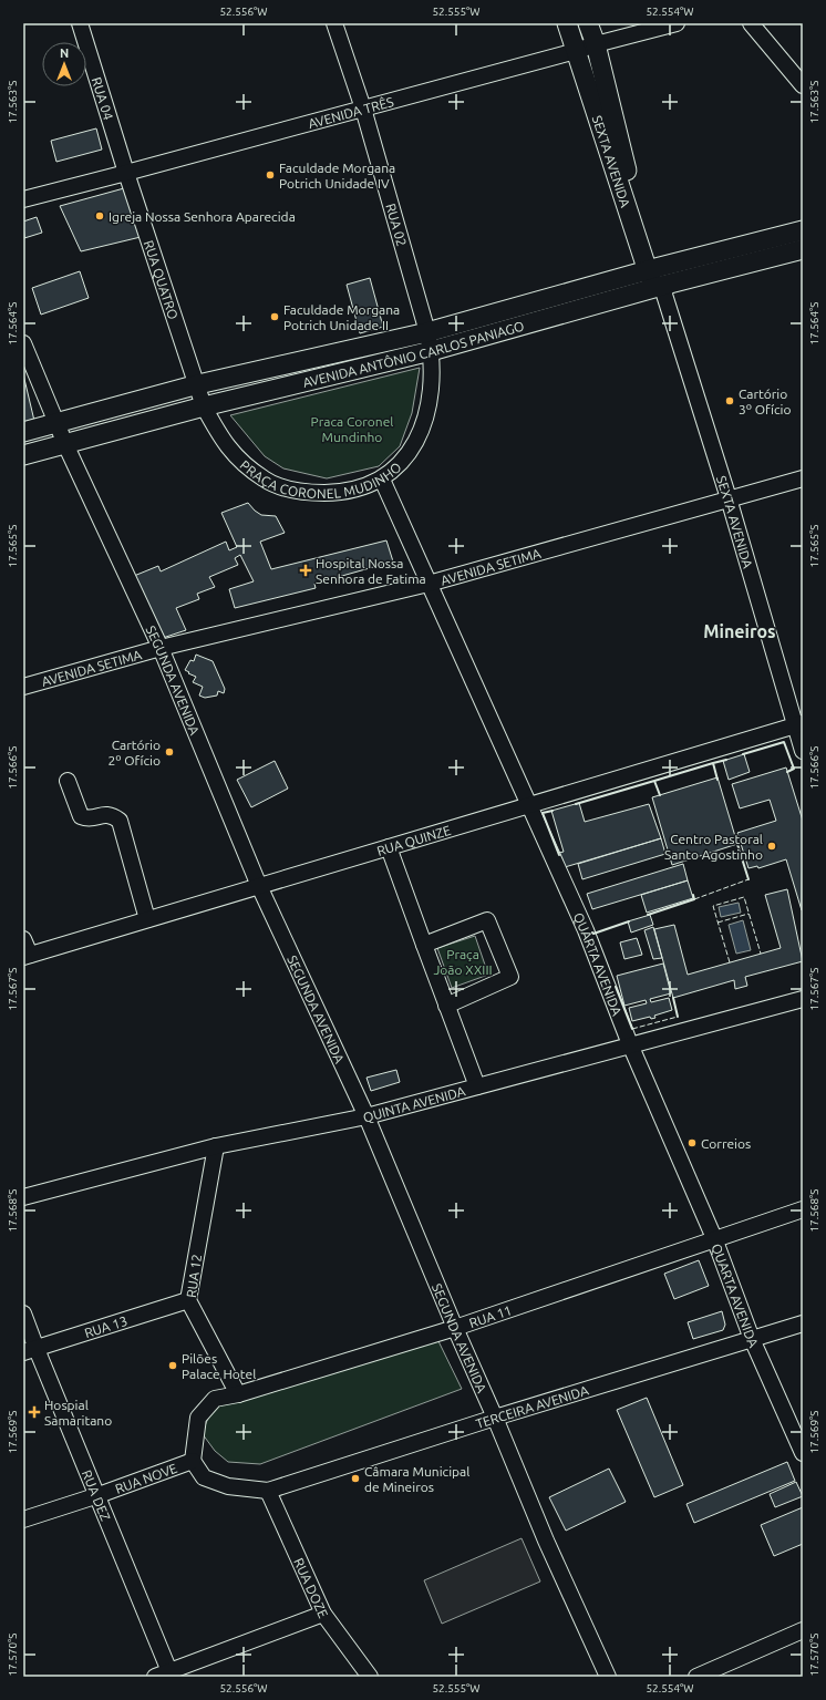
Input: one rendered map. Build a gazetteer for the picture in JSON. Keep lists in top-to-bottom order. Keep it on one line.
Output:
{"streets":{"main road":["SEXTA AVENIDA","AVENIDA ANTÔNIO CARLOS PANIAGO"],"street":["RUA 04","AVENIDA TRÊS","RUA 02","RUA QUATRO","PRAÇA CORONEL MUDINHO","AVENIDA SETIMA","SEGUNDA AVENIDA","RUA QUINZE","QUARTA AVENIDA","QUINTA AVENIDA","RUA 12","RUA 11","RUA 13","TERCEIRA AVENIDA","RUA NOVE","RUA DEZ","RUA DOZE"]},"crossings":[["RUA 04","AVENIDA TRÊS"],["RUA 04","RUA QUATRO"],["AVENIDA TRÊS","SEXTA AVENIDA"],["AVENIDA TRÊS","RUA 02"],["AVENIDA TRÊS","RUA QUATRO"],["SEXTA AVENIDA","AVENIDA ANTÔNIO CARLOS PANIAGO"],["SEXTA AVENIDA","AVENIDA SETIMA"],["SEXTA AVENIDA","RUA QUINZE"],["RUA 02","AVENIDA ANTÔNIO CARLOS PANIAGO"],["RUA 02","PRAÇA CORONEL MUDINHO"],["RUA QUATRO","AVENIDA ANTÔNIO CARLOS PANIAGO"],["AVENIDA ANTÔNIO CARLOS PANIAGO","PRAÇA CORONEL MUDINHO"],["AVENIDA ANTÔNIO CARLOS PANIAGO","SEGUNDA AVENIDA"],["PRAÇA CORONEL MUDINHO","QUARTA AVENIDA"],["AVENIDA SETIMA","SEGUNDA AVENIDA"],["AVENIDA SETIMA","QUARTA AVENIDA"],["SEGUNDA AVENIDA","RUA QUINZE"],["SEGUNDA AVENIDA","QUINTA AVENIDA"],["SEGUNDA AVENIDA","RUA 11"],["SEGUNDA AVENIDA","TERCEIRA AVENIDA"],["RUA QUINZE","QUARTA AVENIDA"],["QUARTA AVENIDA","QUINTA AVENIDA"],["QUARTA AVENIDA","RUA 11"],["QUARTA AVENIDA","TERCEIRA AVENIDA"],["QUINTA AVENIDA","RUA 12"],["RUA 12","RUA 11"],["RUA 12","RUA 13"],["RUA 11","TERCEIRA AVENIDA"],["RUA 11","RUA NOVE"],["RUA 13","RUA DEZ"],["TERCEIRA AVENIDA","RUA NOVE"],["TERCEIRA AVENIDA","RUA DOZE"],["RUA NOVE","RUA DEZ"]],"districts":["Mineiros"],"parks":["Praca Coronel Mundinho","Praça João XXIII"],"places":{"other":["Faculdade Morgana Potrich Unidade IV","Igreja Nossa Senhora Aparecida","Faculdade Morgana Potrich Unidade II","Cartório 3º Ofício","Cartório 2º Ofício","Centro Pastoral Santo Agostinho","Correios","Pilões Palace Hotel","Câmara Municipal de Mineiros"],"health":["Hospital Nossa Senhora de Fatima","Hospial Samaritano"]},"north":"top","coordinates":["52.556°W","52.555°W","52.554°W","17.563°S","17.564°S","17.565°S","17.566°S","17.567°S","17.568°S","17.569°S","17.570°S"]}
